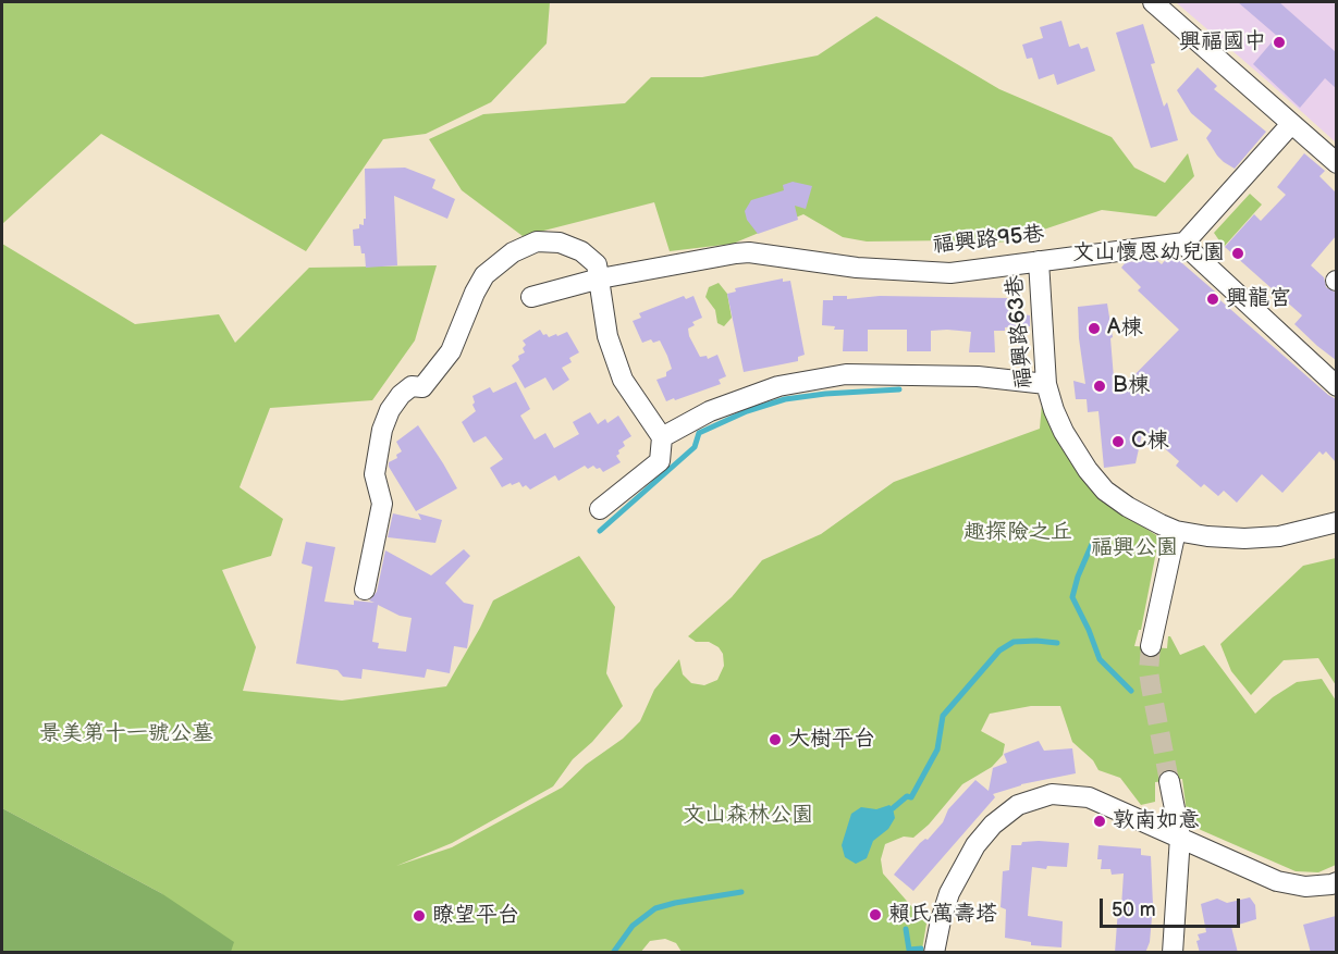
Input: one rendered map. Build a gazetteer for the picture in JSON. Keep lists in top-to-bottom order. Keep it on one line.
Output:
{"streets":{"street":["福興路95巷","福興路63巷"]},"crossings":[["福興路95巷","福興路63巷"]],"parks":["趣探險之丘","福興公園","景美第十一號公墓","文山森林公園"],"places":["興福國中","文山懷恩幼兒園","興龍宮","A棟","B棟","C棟","大樹平台","敦南如意","賴氏萬壽塔","瞭望平台"],"scale_bar":"50 m"}
